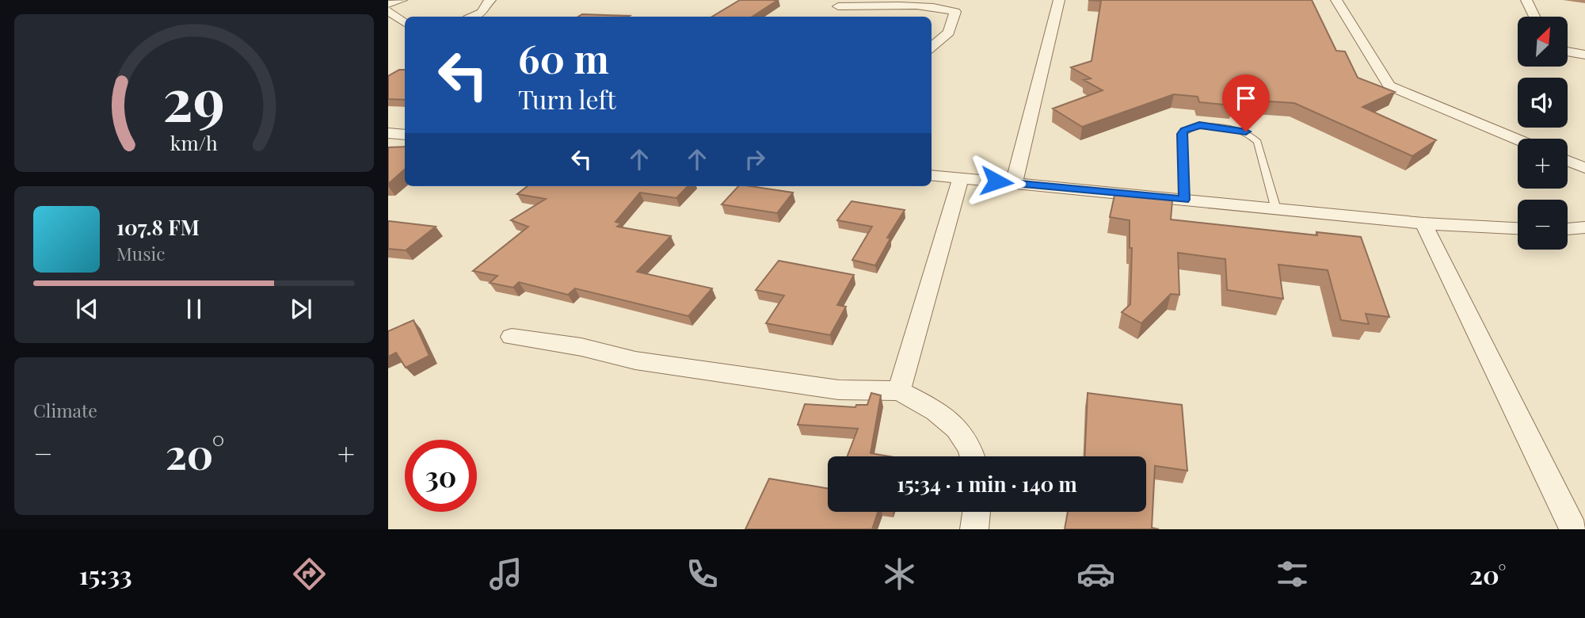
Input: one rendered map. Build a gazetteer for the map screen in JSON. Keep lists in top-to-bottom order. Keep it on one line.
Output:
{"north":"top right","page":{"map_buttons":["+","−"],"turn":["60 m","Turn left"],"song":["107.8 FM","Music"],"tile":"Climate","heat":["−","20°","+"],"limit":"30","trip":"15:34 · 1 min · 140 m","tabs":["15:33","20°"],"gauge":["29","km/h"]}}
